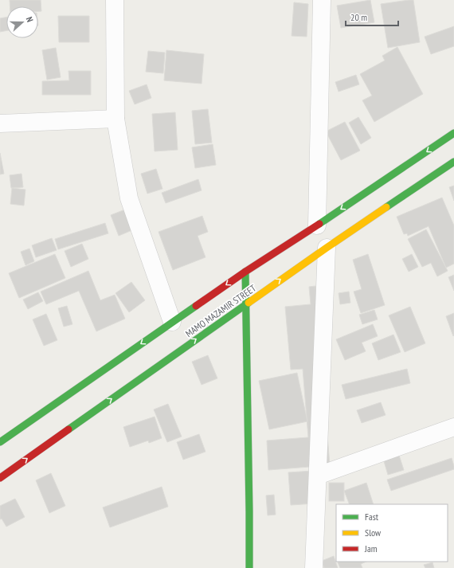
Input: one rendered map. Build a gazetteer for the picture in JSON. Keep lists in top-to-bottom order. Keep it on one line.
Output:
{"streets":{"main road":["MAMO MAZAMIR STREET"]},"legend":["Fast","Slow","Jam"],"scale_bar":"20 m","north":"right"}
